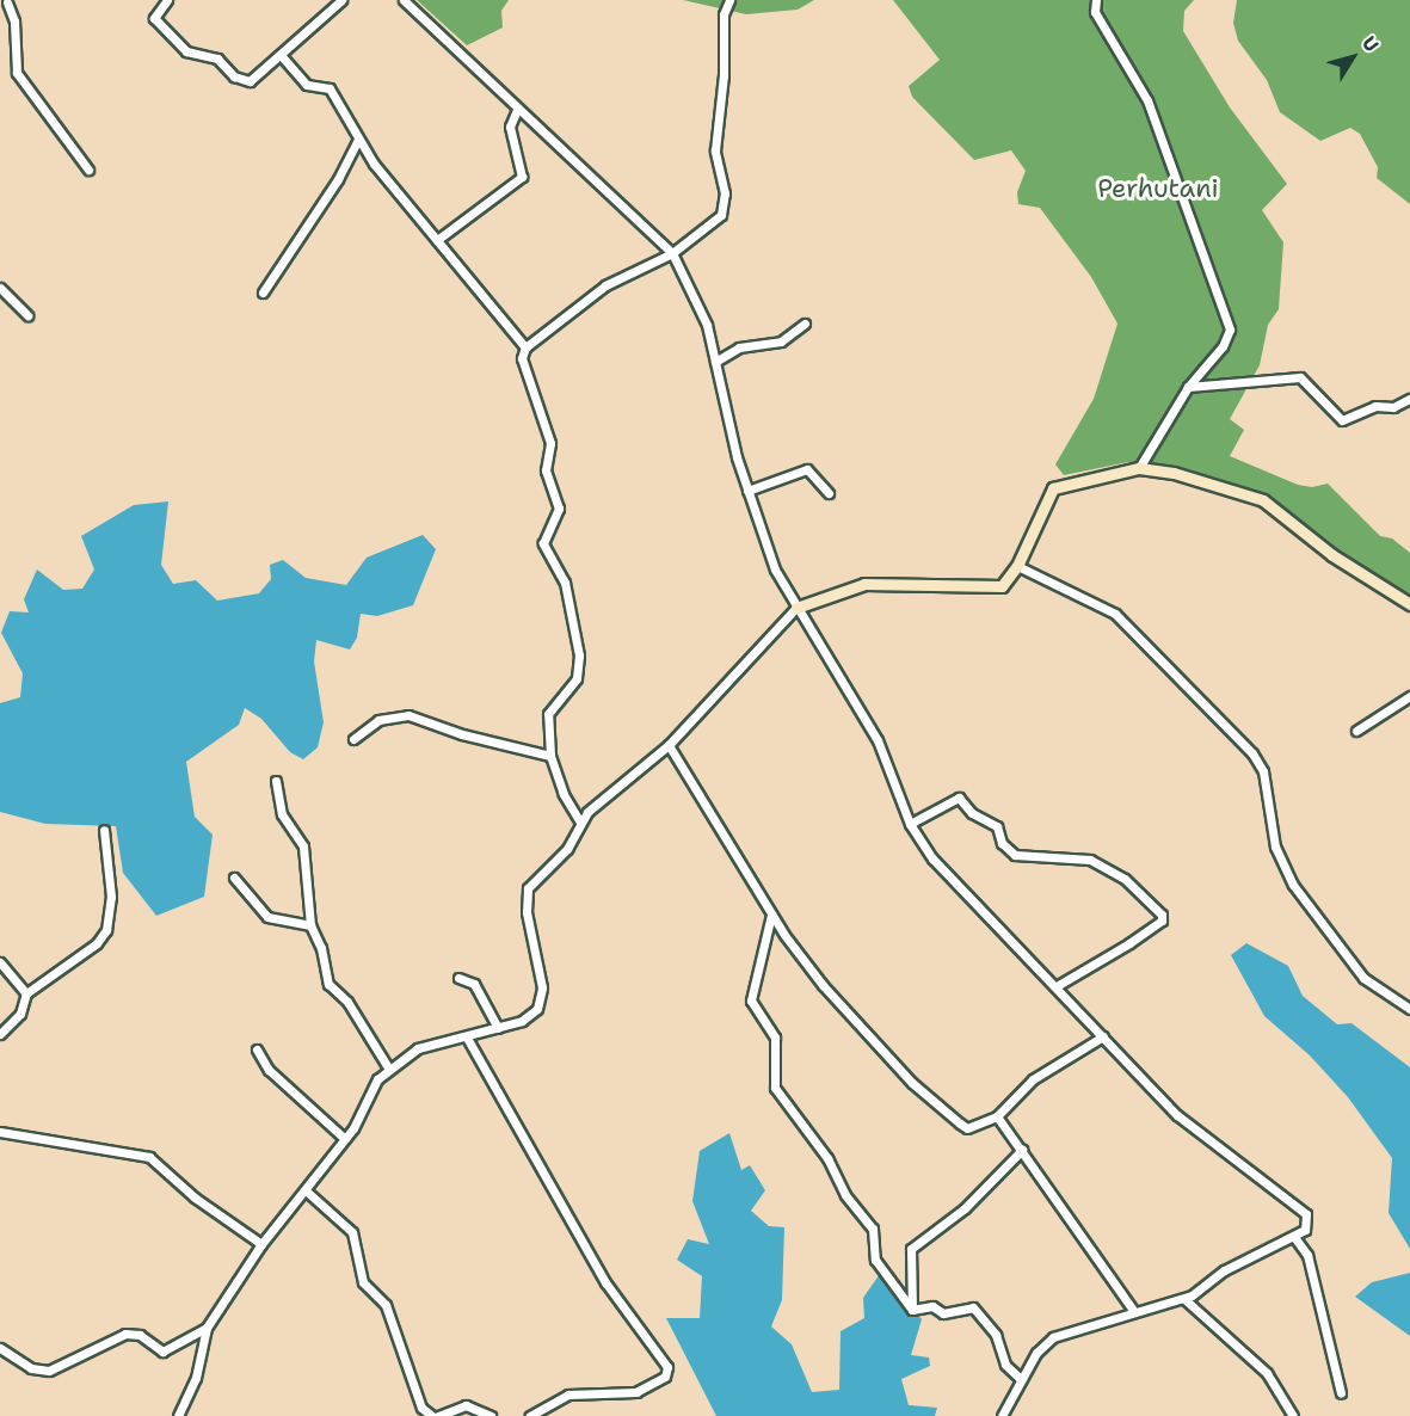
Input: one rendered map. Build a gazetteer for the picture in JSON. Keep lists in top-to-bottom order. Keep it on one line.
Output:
{"parks":["Perhutani"],"north":"top right"}
